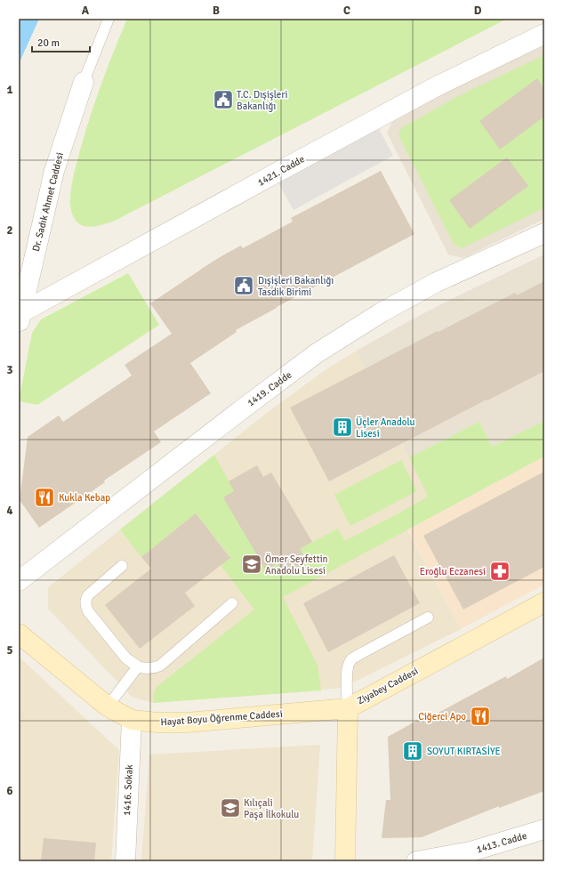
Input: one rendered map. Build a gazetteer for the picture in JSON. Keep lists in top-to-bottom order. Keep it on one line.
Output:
{"streets":{"main road":["Ziyabey Caddesi","Hayat Boyu Öğrenme Caddesi"],"street":["1421. Cadde","Dr. Sadık Ahmet Caddesi","1419. Cadde","1416. Sokak","1413. Cadde"]},"crossings":[["1421. Cadde","Dr. Sadık Ahmet Caddesi"],["Ziyabey Caddesi","Hayat Boyu Öğrenme Caddesi"],["Hayat Boyu Öğrenme Caddesi","1416. Sokak"]],"places":{"public building":["T.C. Dışişleri Bakanlığı","Dışişleri Bakanlığı Tasdik Birimi"],"building":["Üçler Anadolu Lisesi","SOYUT KIRTASİYE"],"restaurant":["Kukla Kebap","Ciğerci Apo"],"school or university":["Ömer Seyfettin Anadolu Lisesi","Kılıçali Paşa İlkokulu"],"pharmacy":["Eroğlu Eczanesi"]},"scale_bar":"20 m","grid":{"columns":["A","B","C","D"],"rows":["1","2","3","4","5","6"]}}
